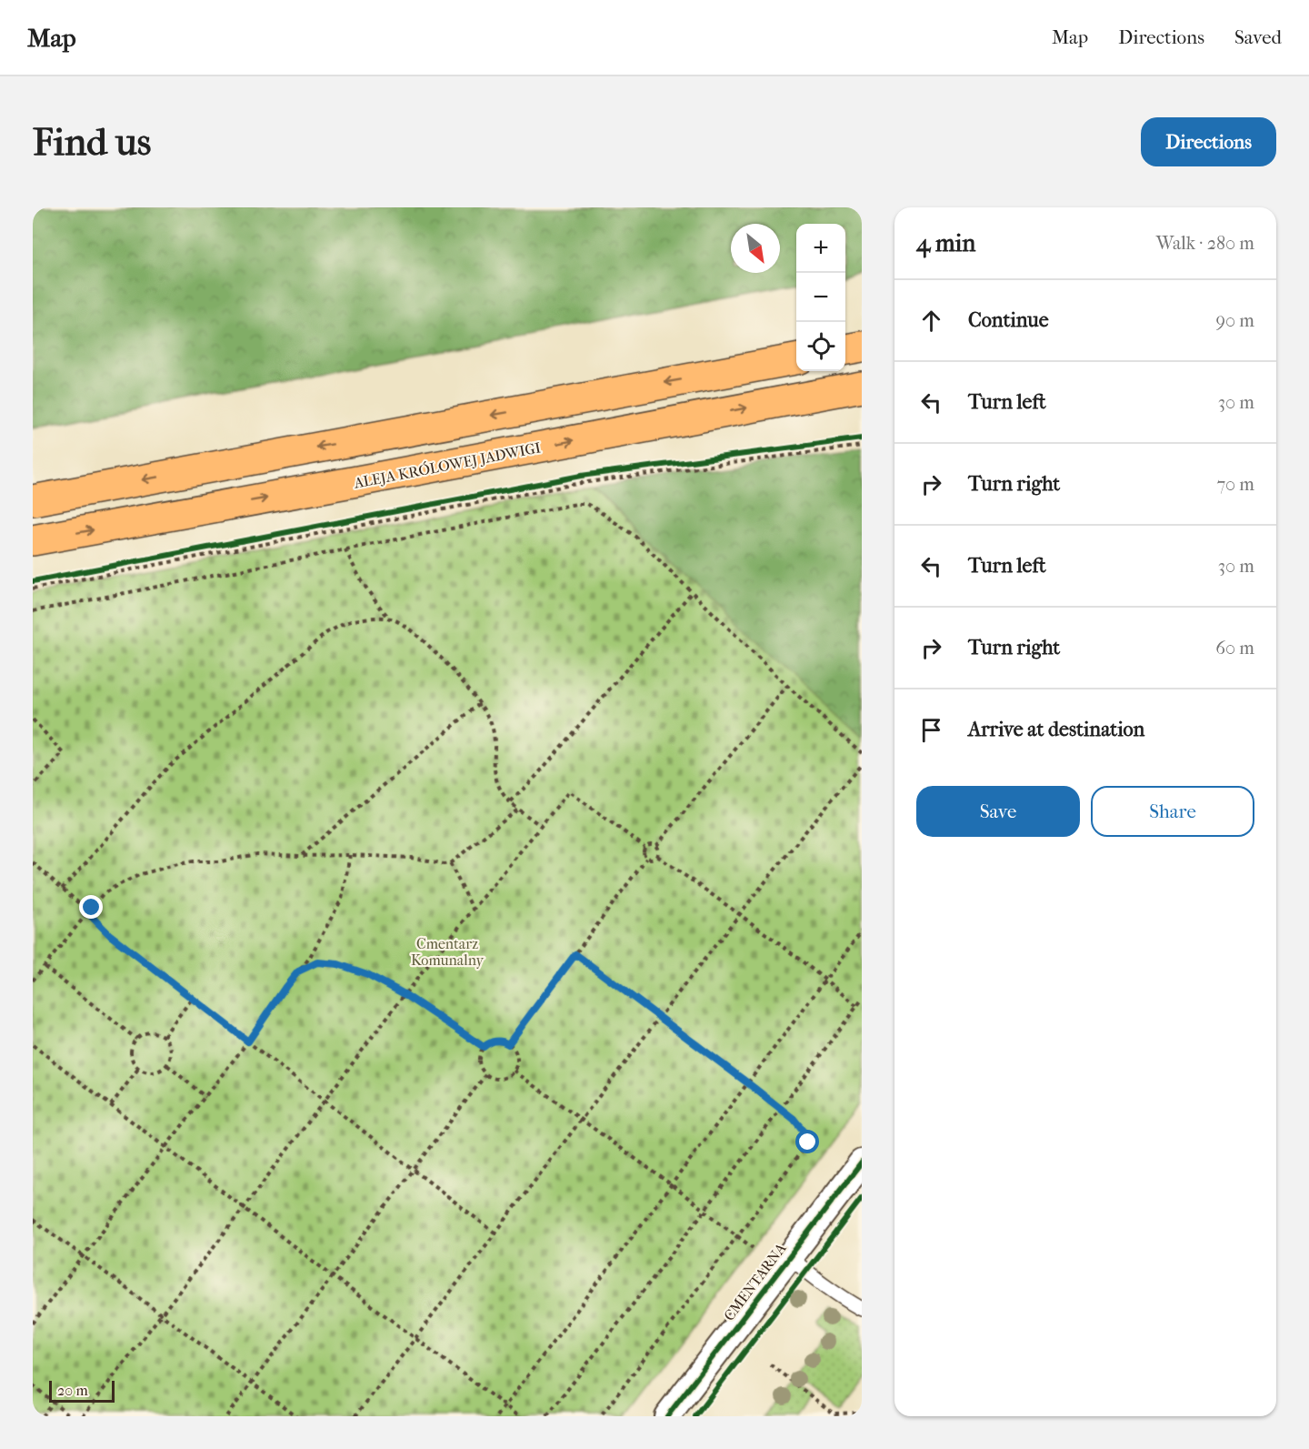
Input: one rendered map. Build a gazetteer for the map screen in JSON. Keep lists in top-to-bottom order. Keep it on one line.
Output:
{"streets":{"main road":["ALEJA KRÓLOWEJ JADWIGI"],"street":["CMENTARNA"]},"parks":["Cmentarz Komunalny"],"scale_bar":"20 m","north":"bottom right","page":{"header":"Map","nav":["Map","Directions","Saved"],"buttons":["Directions",["Save","Share"]],"title":"Find us","heading":["4 min","Walk · 280 m"],"map_buttons":["+","−"],"list":[["Continue","90 m"],["Turn left","30 m"],["Turn right","70 m"],["Turn left","30 m"],["Turn right","60 m"],"Arrive at destination"],"scale":"20 m"}}
